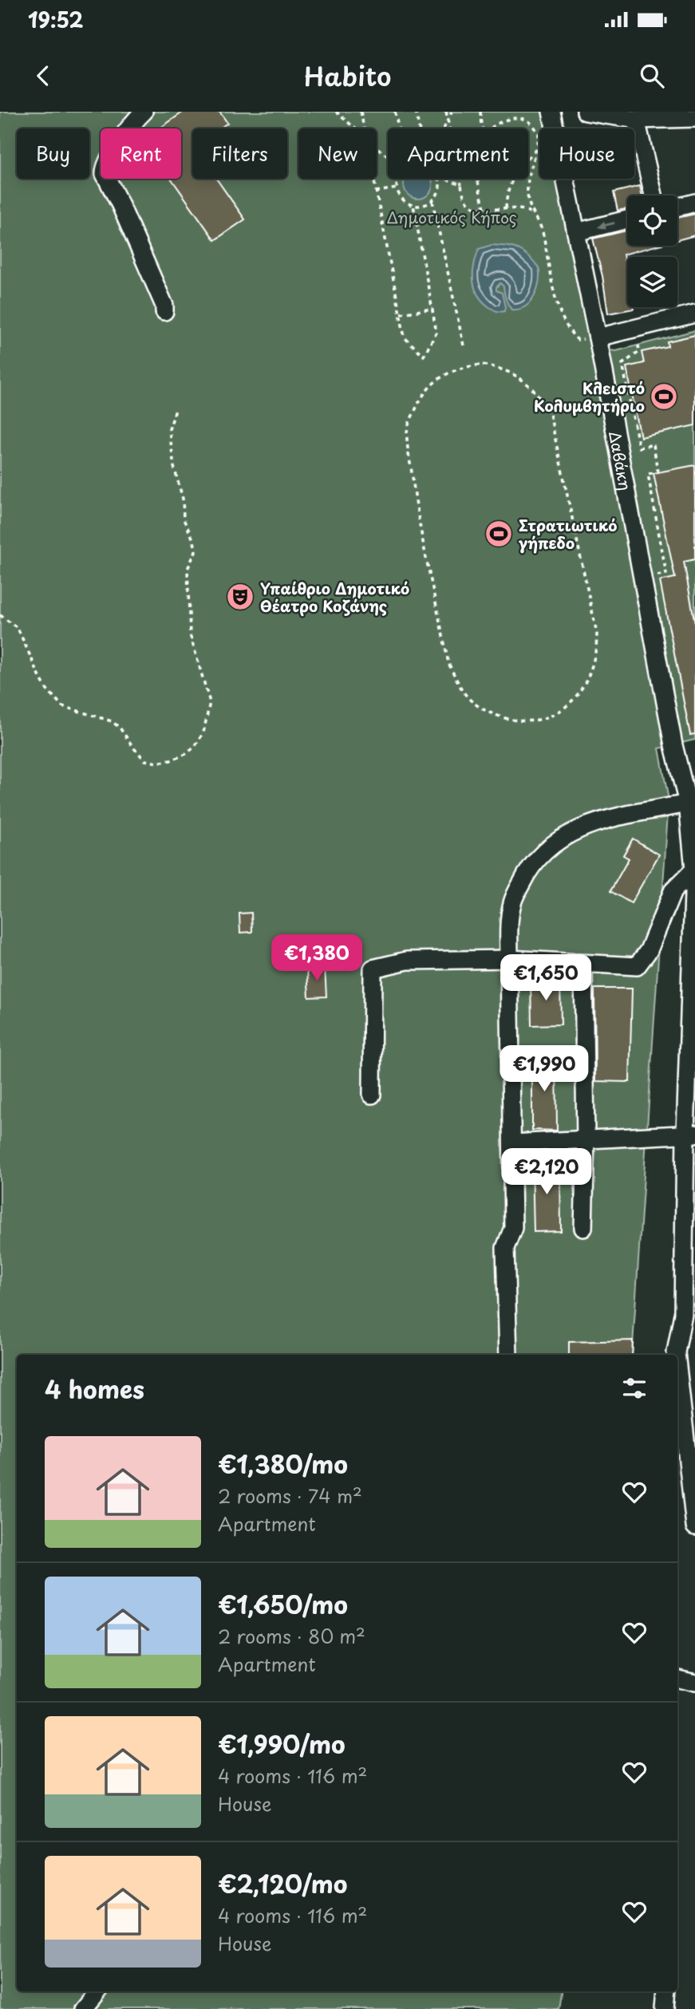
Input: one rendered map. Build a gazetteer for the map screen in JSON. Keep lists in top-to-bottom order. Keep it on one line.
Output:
{"streets":{"street":["Δαβάκη"]},"parks":["Δημοτικός Κήπος"],"places":{"sports":["Κλειστό Κολυμβητήριο","Στρατιωτικό γήπεδο"],"theatre":["Υπαίθριο Δημοτικό Θέατρο Κοζάνης"]},"page":{"status":"19:52","header":"Habito","chip":["Buy","Rent","Filters","New","Apartment","House"],"price":["€1,380","€1,650","€1,990","€2,120"],"heading":"4 homes","list":[{"name":"€1,380/mo","note":"2 rooms · 74 m² · Apartment"},{"name":"€1,650/mo","note":"2 rooms · 80 m² · Apartment"},{"name":"€1,990/mo","note":"4 rooms · 116 m² · House"},{"name":"€2,120/mo","note":"4 rooms · 116 m² · House"}]}}
